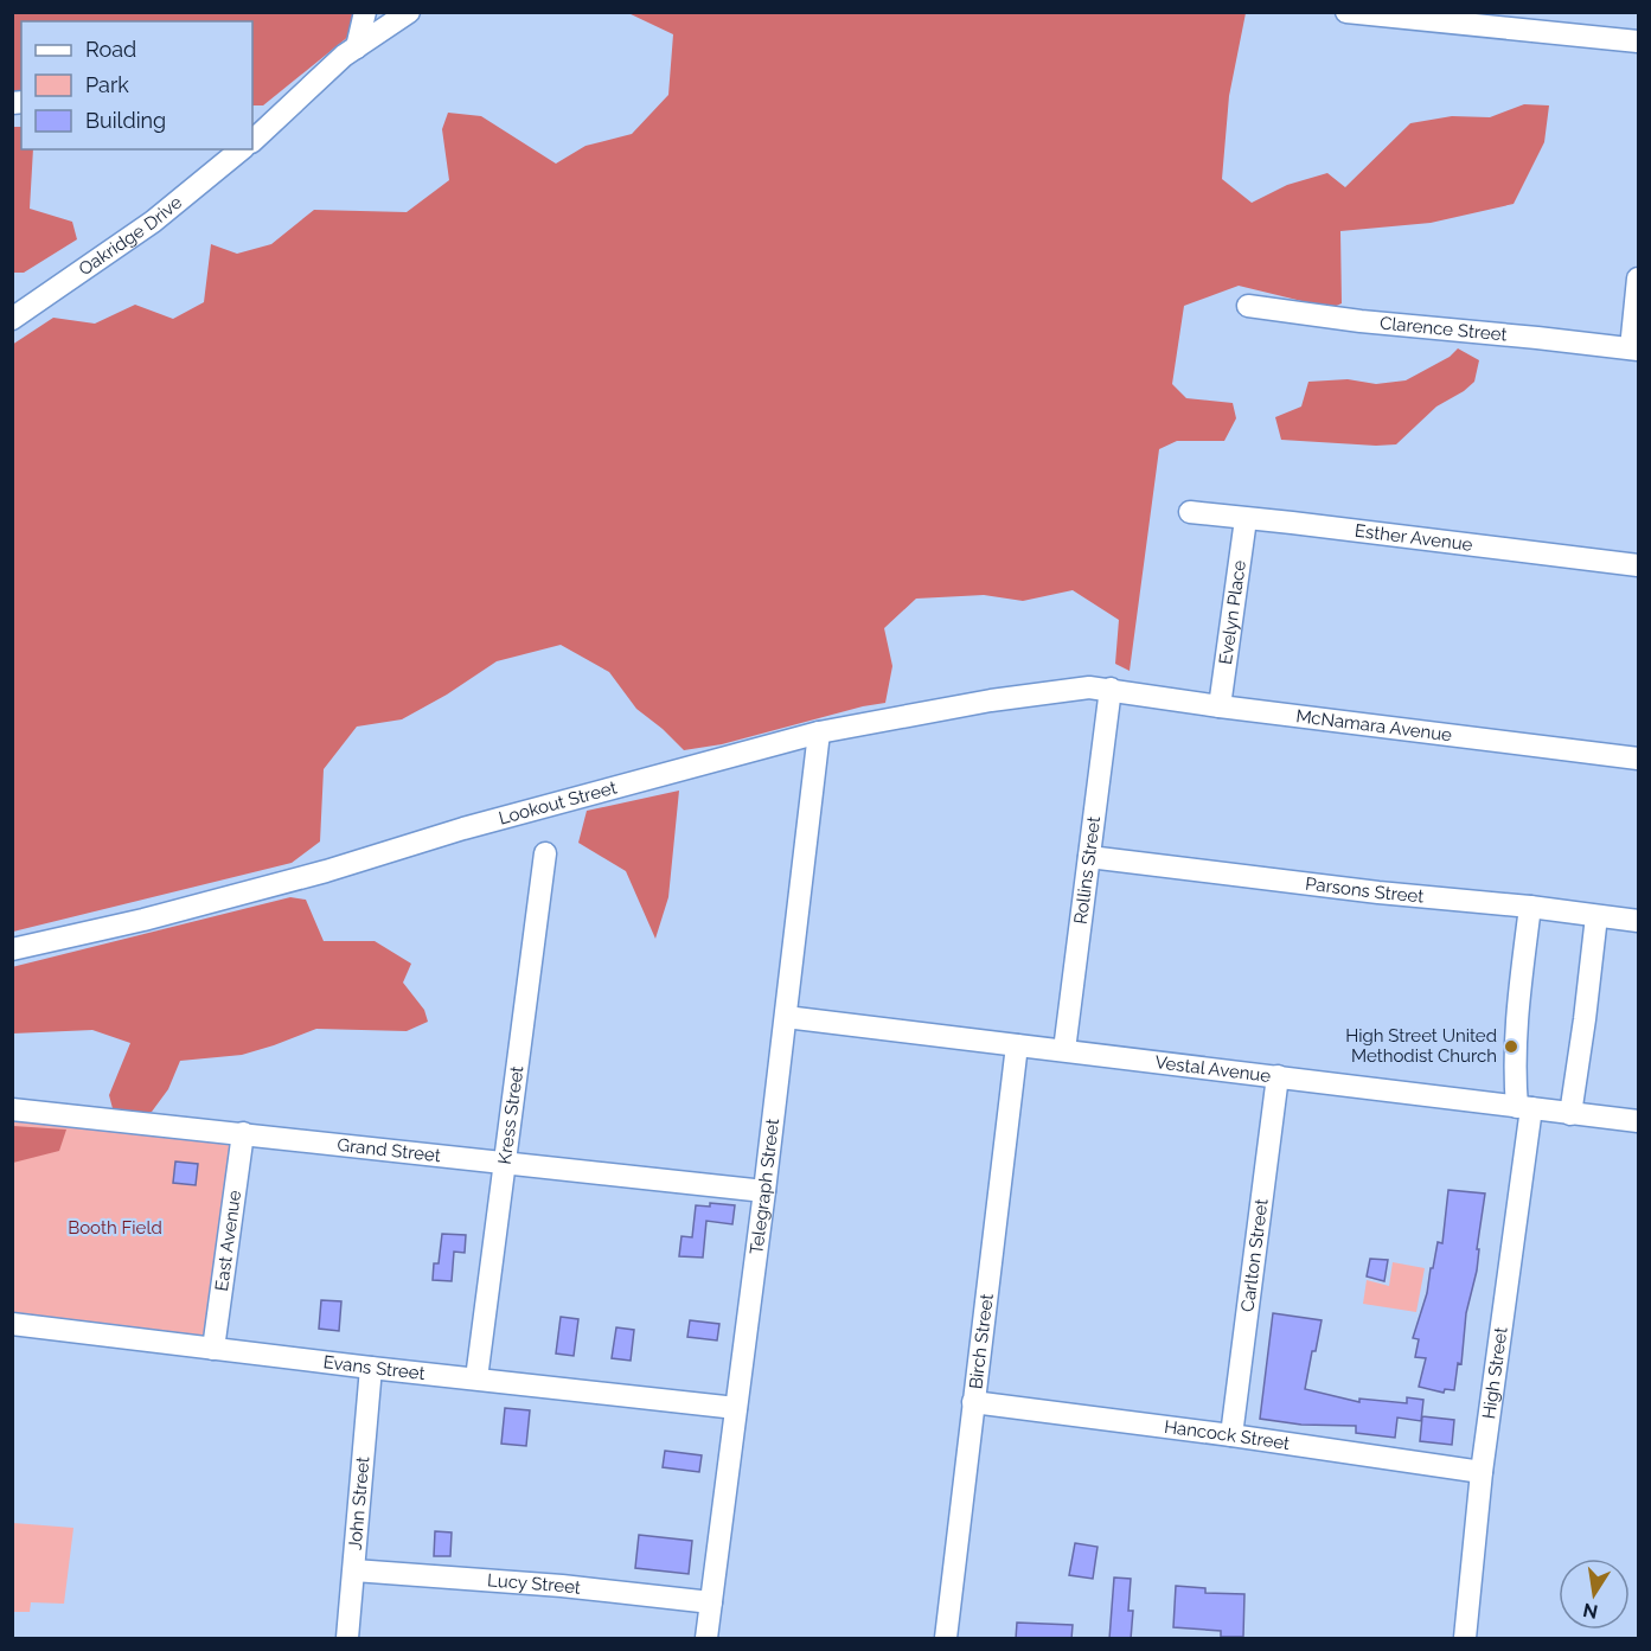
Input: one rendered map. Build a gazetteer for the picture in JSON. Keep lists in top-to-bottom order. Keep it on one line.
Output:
{"streets":{"street":["Oakridge Drive","Clarence Street","Esther Avenue","Evelyn Place","McNamara Avenue","Lookout Street","Rollins Street","Parsons Street","Vestal Avenue","Kress Street","Grand Street","Telegraph Street","East Avenue","Carlton Street","Birch Street","Evans Street","High Street","Hancock Street","John Street","Lucy Street"]},"crossings":[["Esther Avenue","Evelyn Place"],["Evelyn Place","McNamara Avenue"],["McNamara Avenue","Lookout Street"],["McNamara Avenue","Rollins Street"],["Lookout Street","Rollins Street"],["Lookout Street","Telegraph Street"],["Rollins Street","Parsons Street"],["Rollins Street","Vestal Avenue"],["Parsons Street","High Street"],["Vestal Avenue","Telegraph Street"],["Vestal Avenue","Carlton Street"],["Vestal Avenue","Birch Street"],["Vestal Avenue","High Street"],["Kress Street","Grand Street"],["Kress Street","Evans Street"],["Grand Street","Telegraph Street"],["Grand Street","East Avenue"],["Telegraph Street","Evans Street"],["Telegraph Street","Lucy Street"],["East Avenue","Evans Street"],["Carlton Street","Hancock Street"],["Birch Street","Hancock Street"],["Evans Street","John Street"],["High Street","Hancock Street"],["John Street","Lucy Street"]],"parks":["Booth Field"],"places":["High Street United Methodist Church"],"legend":["Road","Park","Building"],"north":"bottom"}
